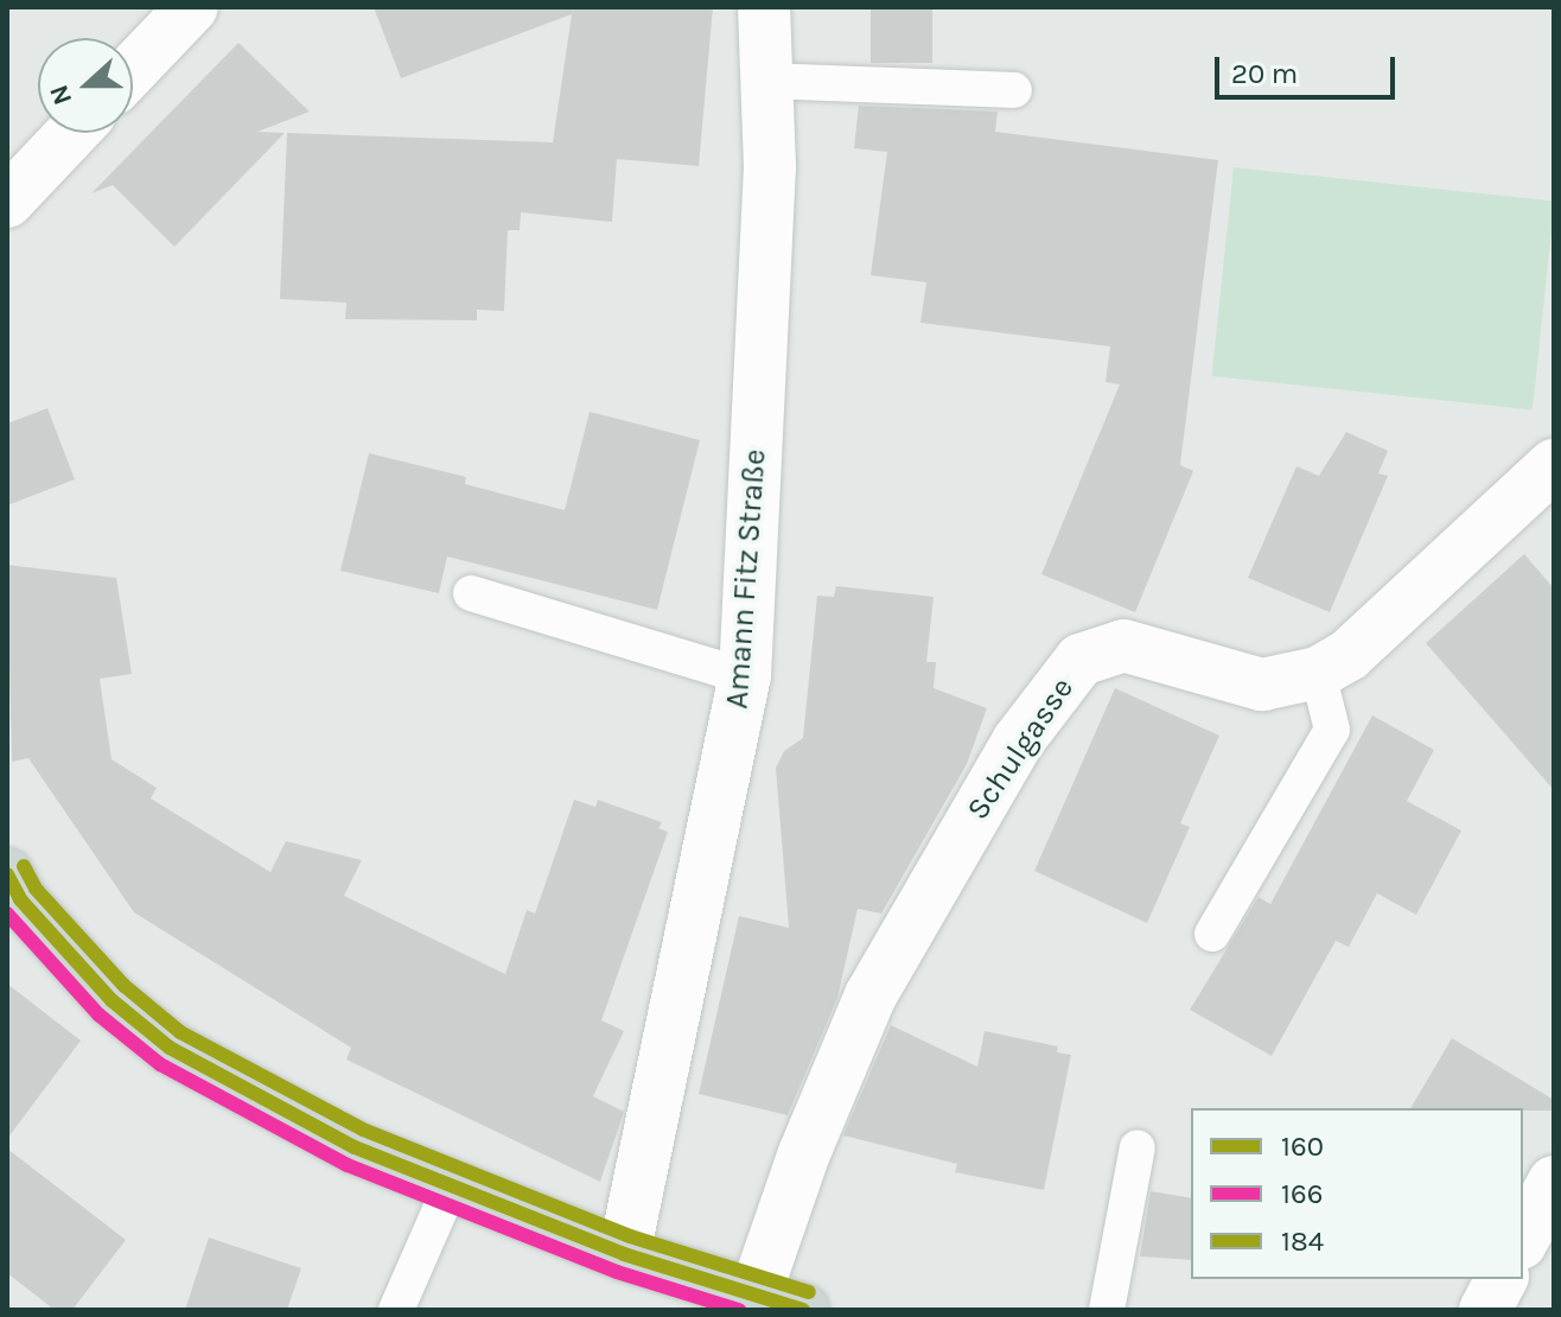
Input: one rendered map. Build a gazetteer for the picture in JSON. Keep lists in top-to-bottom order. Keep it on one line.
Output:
{"streets":{"street":["Amann Fitz Straße","Schulgasse"]},"lines":["transit line 184","transit line 160","transit line 166"],"legend":["160","166","184"],"scale_bar":"20 m","north":"left"}
